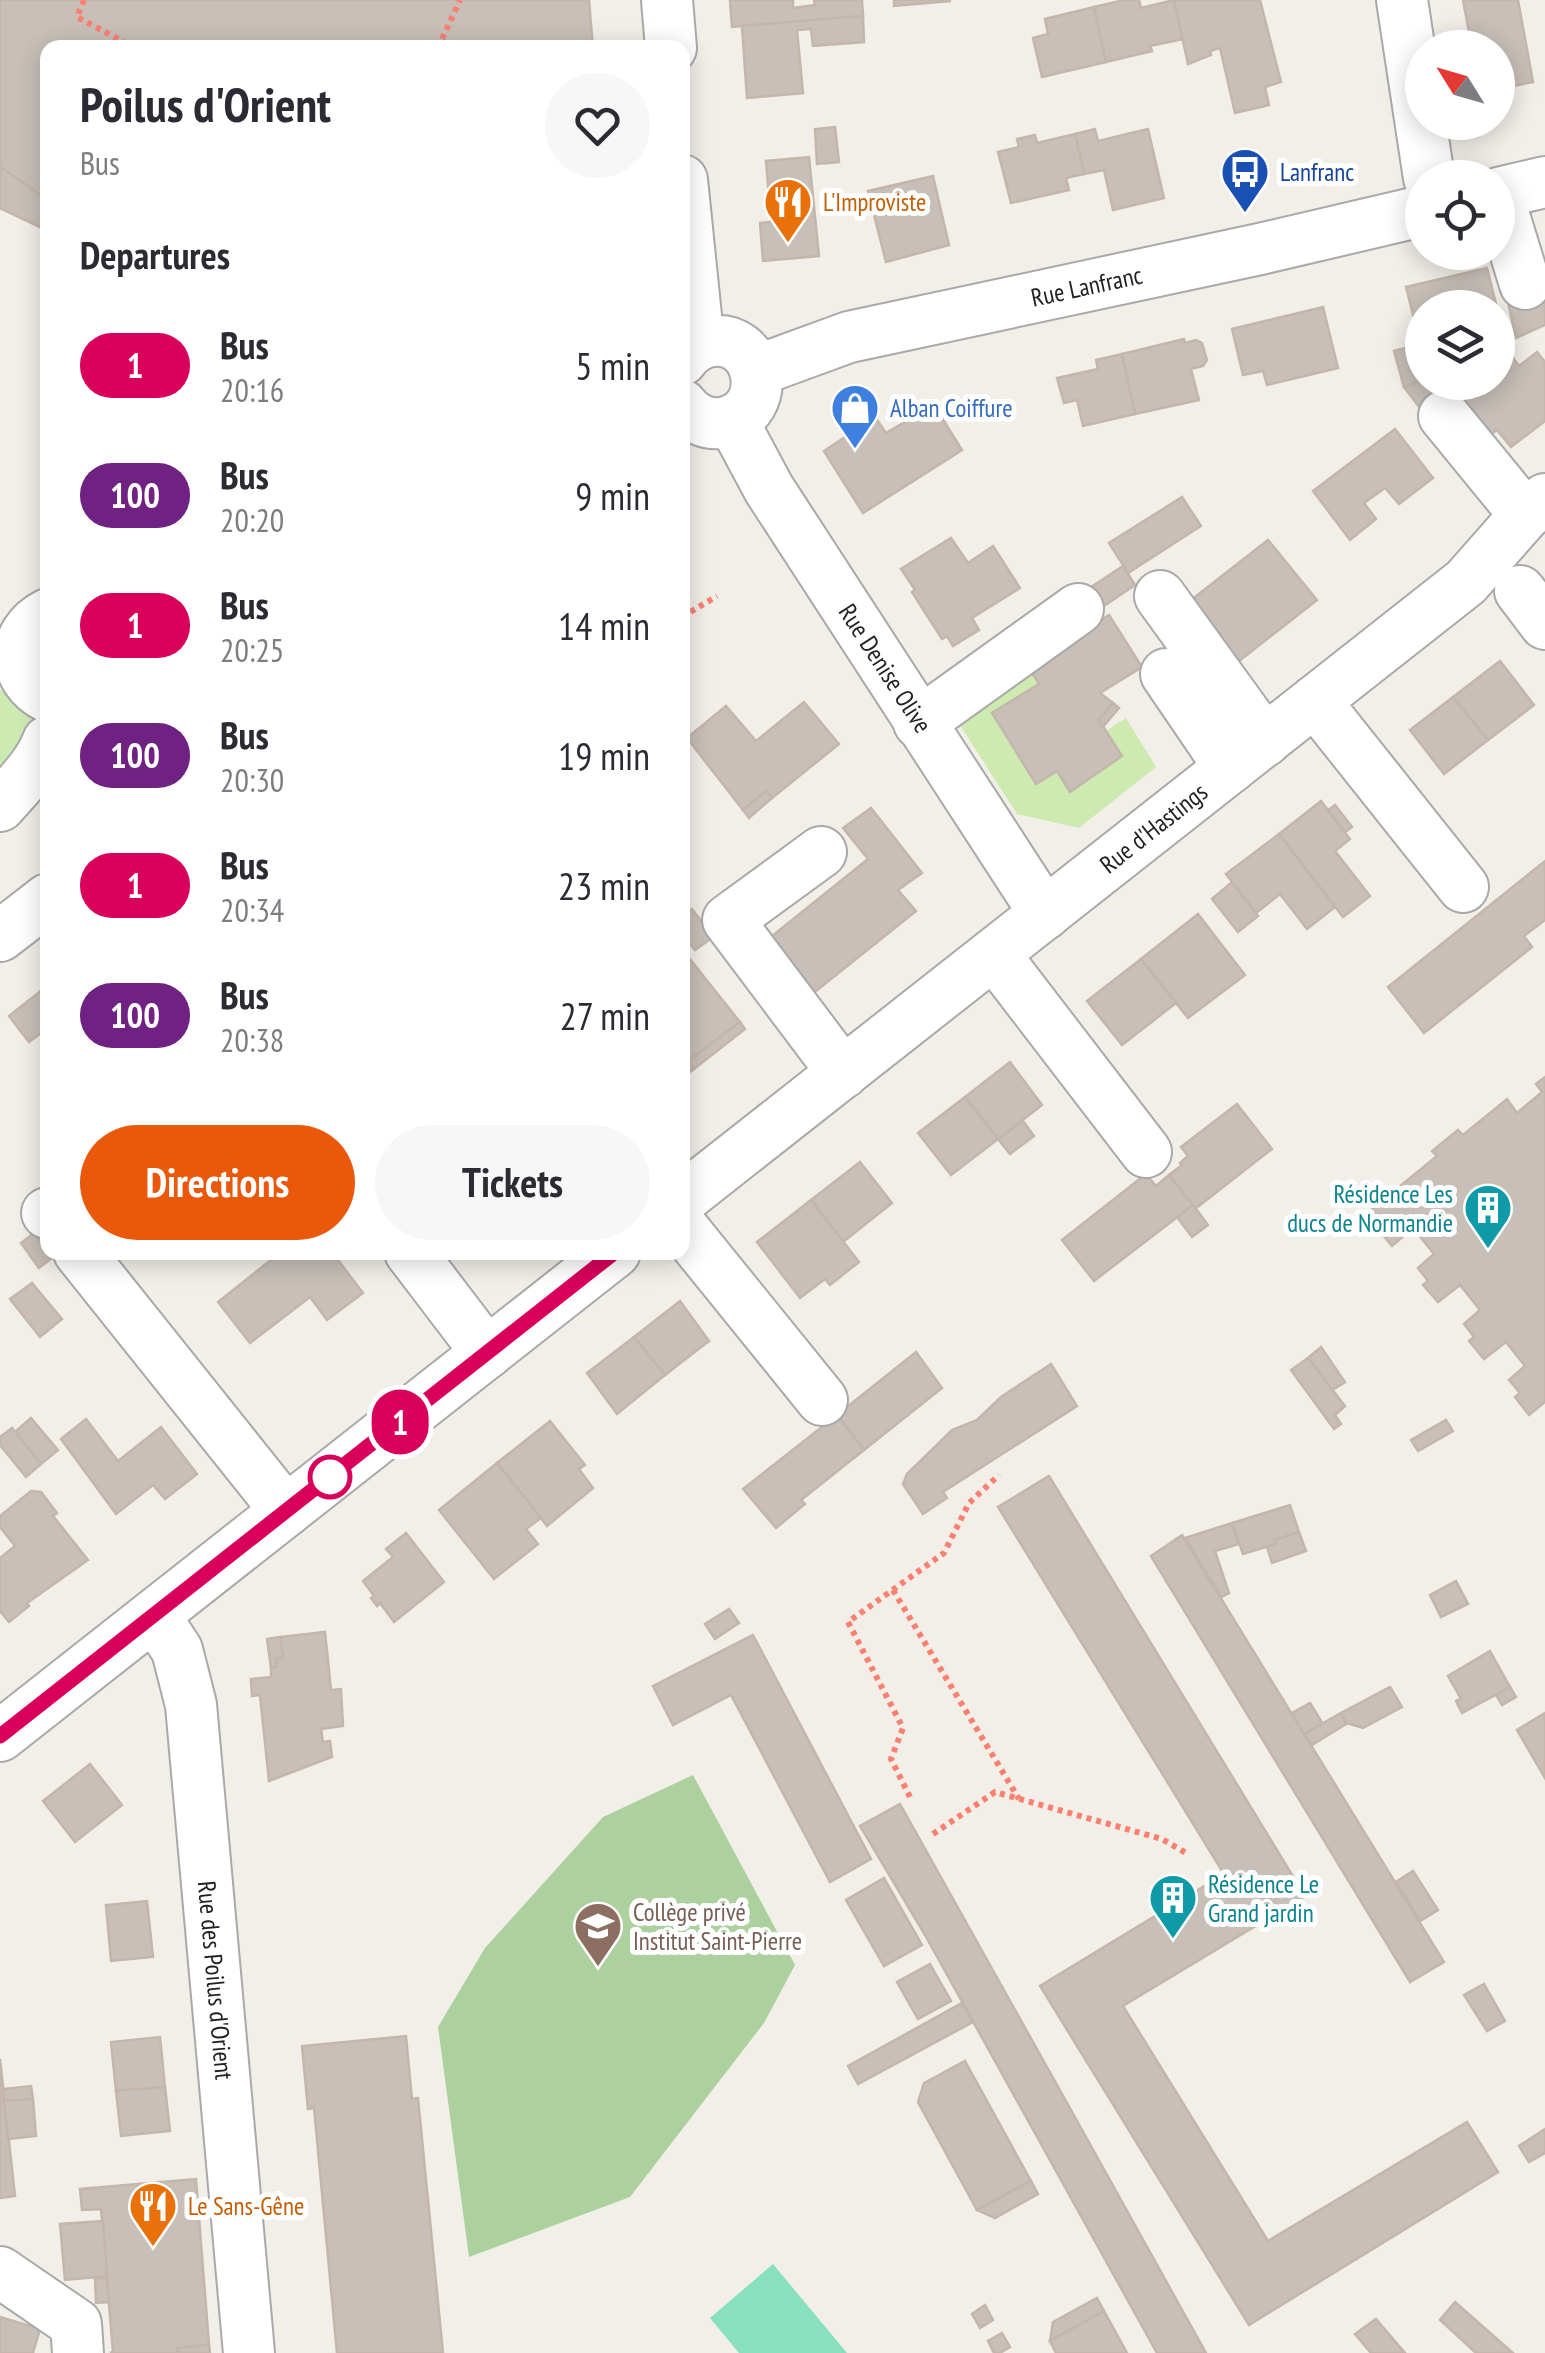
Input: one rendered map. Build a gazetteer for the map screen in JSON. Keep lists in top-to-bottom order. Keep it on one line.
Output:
{"streets":{"street":["Rue Lanfranc","Rue Denise Olive","Rue d'Hastings","Rue des Poilus d'Orient"]},"crossings":[["Rue Denise Olive","Rue d'Hastings"]],"places":{"bus stop":["Lanfranc"],"restaurant":["L'Improviste","Le Sans-Gêne"],"shop":["Alban Coiffure"],"building":["Résidence Les ducs de Normandie","Résidence Le Grand jardin"],"school or university":["Collège privé Institut Saint-Pierre"]},"lines":["bus line 1"],"north":"top left","page":{"on_map":"1","heading":[["Poilus d'Orient","Bus"],"Departures"],"list":[{"mark":"1","name":"Bus","note":"20:16","value":"5 min"},{"mark":"100","name":"Bus","note":"20:20","value":"9 min"},{"mark":"1","name":"Bus","note":"20:25","value":"14 min"},{"mark":"100","name":"Bus","note":"20:30","value":"19 min"},{"mark":"1","name":"Bus","note":"20:34","value":"23 min"},{"mark":"100","name":"Bus","note":"20:38","value":"27 min"}],"buttons":["Directions","Tickets"]}}
